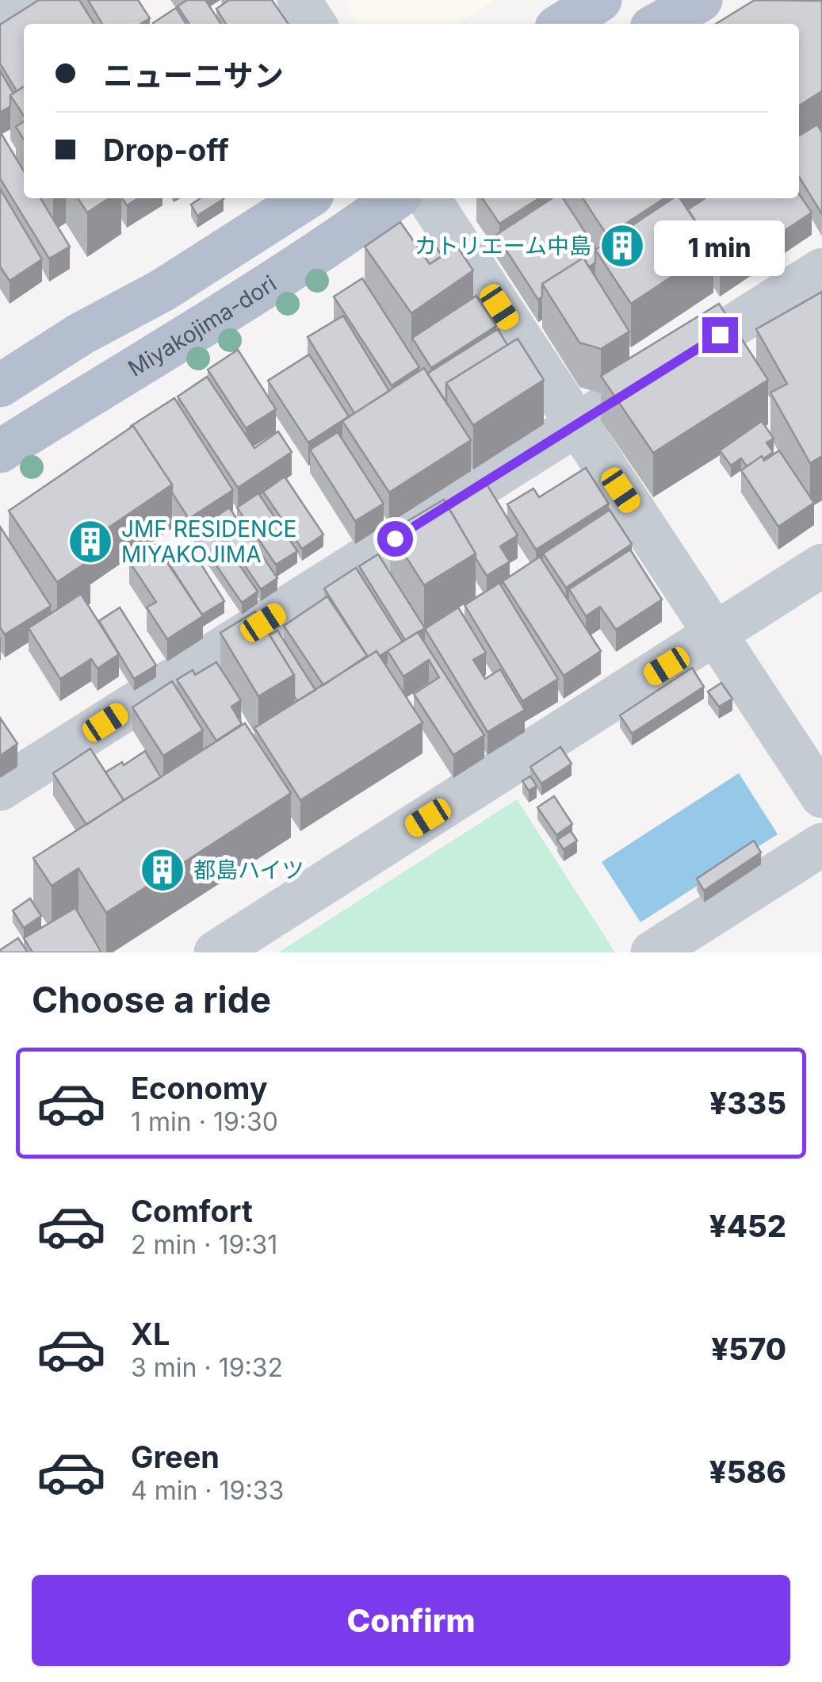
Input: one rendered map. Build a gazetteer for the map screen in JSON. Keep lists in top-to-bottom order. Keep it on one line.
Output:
{"streets":{"main road":["Miyakojima-dori"]},"places":{"building":["カトリエーム中島","JMF RESIDENCE MIYAKOJIMA","都島ハイツ"]},"page":{"banner":["ニューニサン","Drop-off"],"bubble":"1 min","heading":"Choose a ride","list":[{"name":"Economy","note":"1 min · 19:30","value":"¥335"},{"name":"Comfort","note":"2 min · 19:31","value":"¥452"},{"name":"XL","note":"3 min · 19:32","value":"¥570"},{"name":"Green","note":"4 min · 19:33","value":"¥586"}],"buttons":"Confirm"}}
